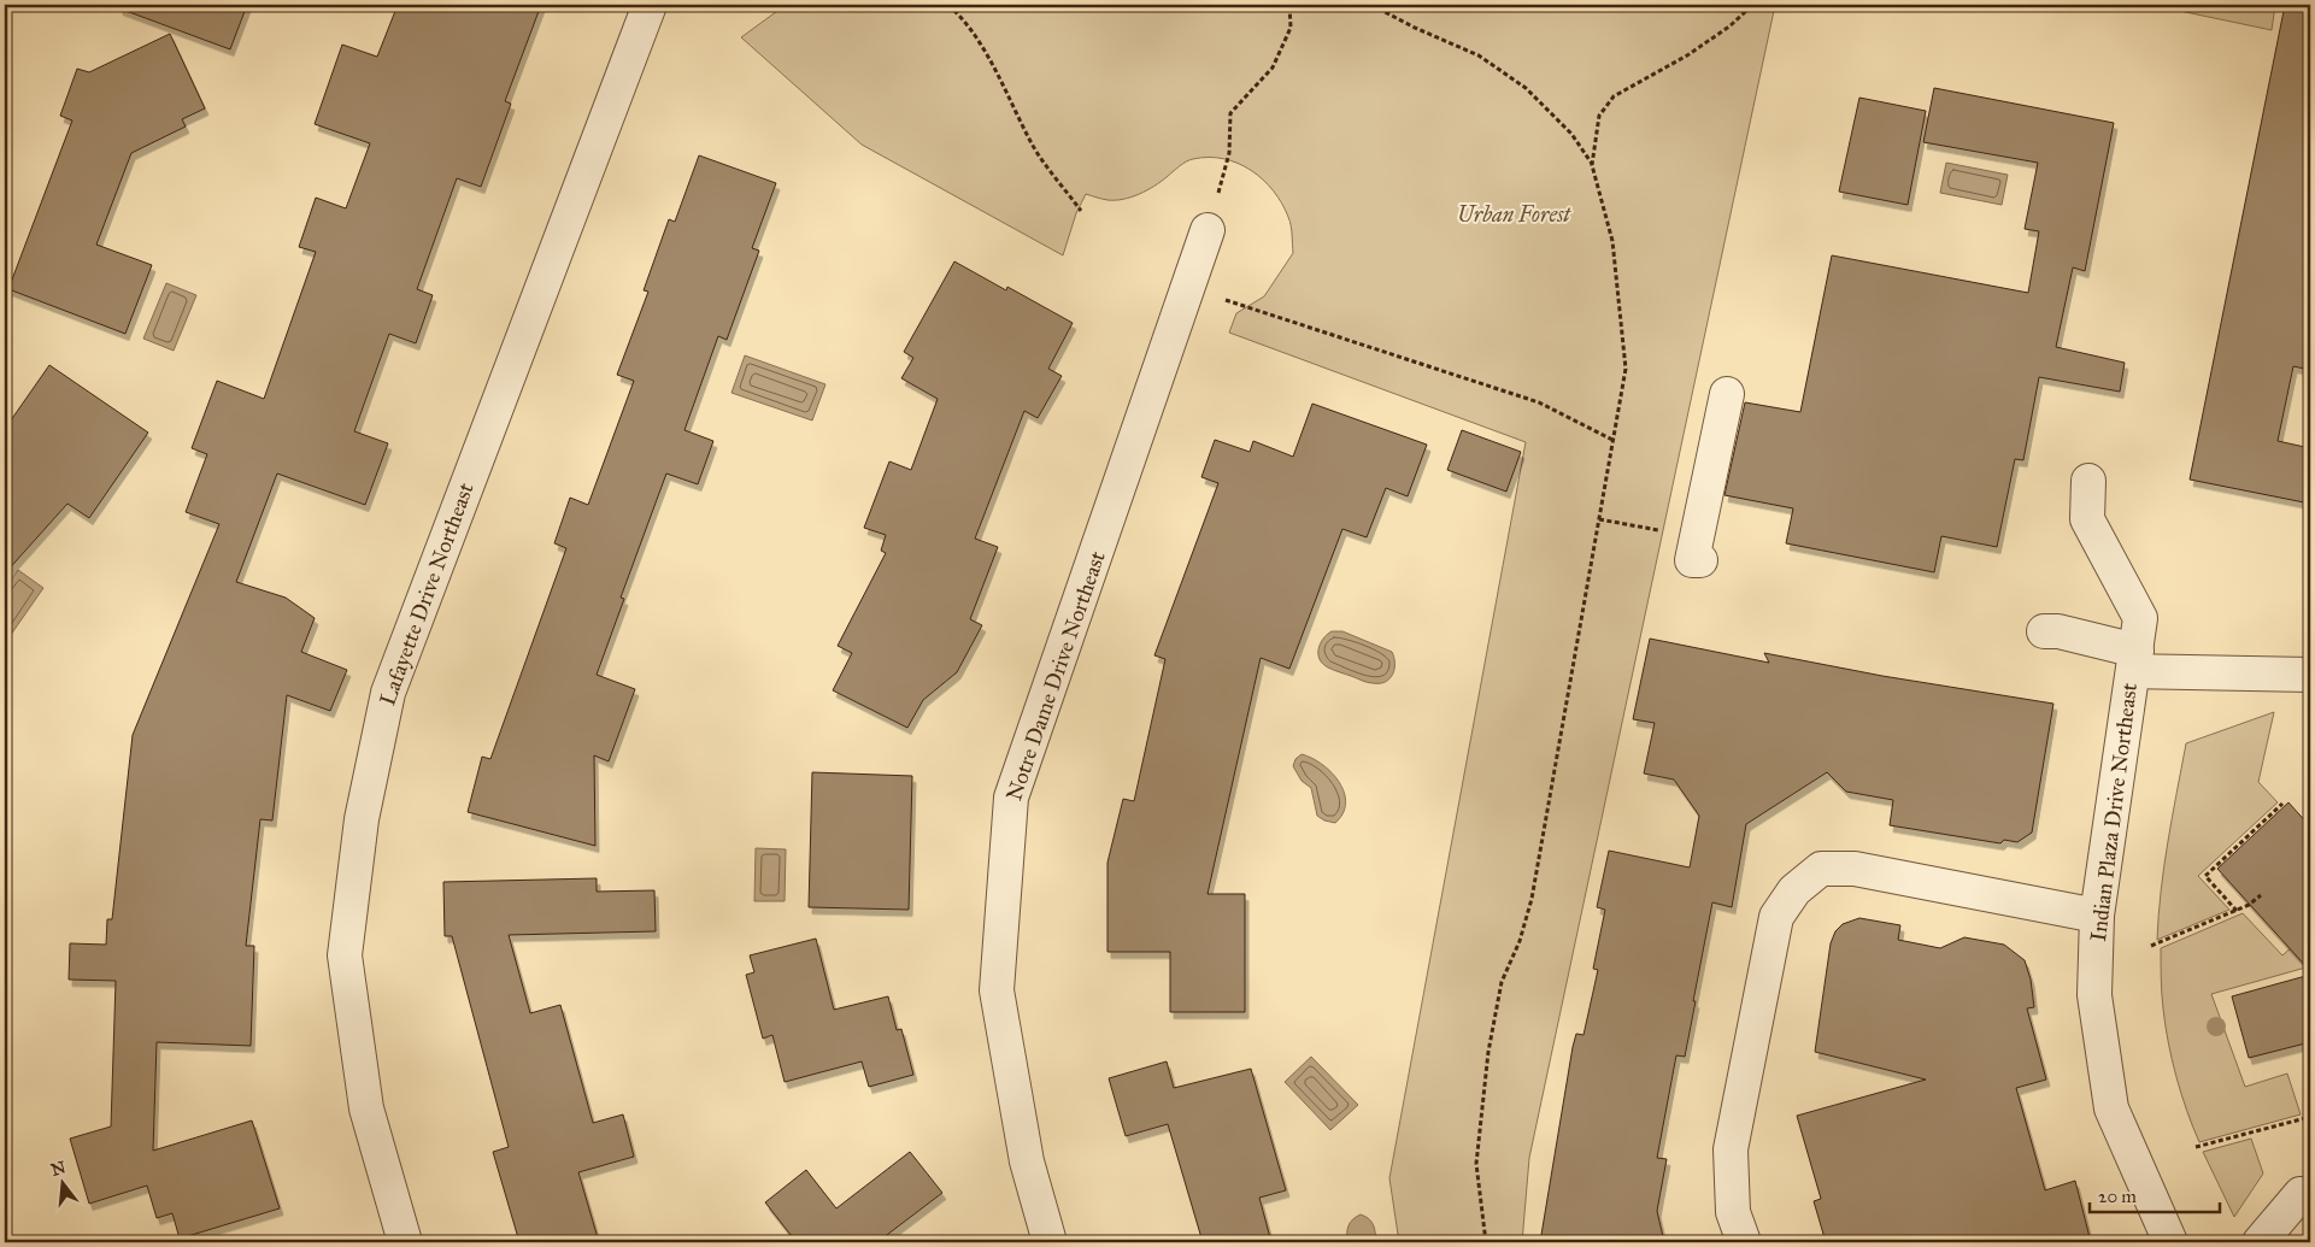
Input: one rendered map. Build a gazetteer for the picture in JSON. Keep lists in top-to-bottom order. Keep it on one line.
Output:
{"streets":{"street":["Lafayette Drive Northeast","Notre Dame Drive Northeast","Indian Plaza Drive Northeast"]},"parks":["Urban Forest"],"scale_bar":"20 m","north":"top"}
